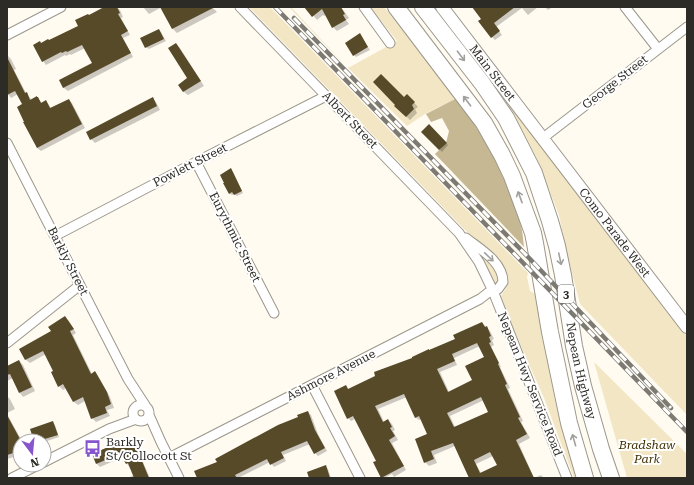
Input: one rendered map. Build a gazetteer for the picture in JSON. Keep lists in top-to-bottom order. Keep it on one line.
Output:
{"streets":{"highway":["Main Street","3","Nepean Highway"],"street":["George Street","Albert Street","Powlett Street","Como Parade West","Eurythmic Street","Barkly Street","Ashmore Avenue","Nepean Hwy Service Road"]},"crossings":[["Main Street","George Street"],["Main Street","Como Parade West"],["Main Street","Nepean Highway"],["George Street","Como Parade West"],["Albert Street","Powlett Street"],["Albert Street","Ashmore Avenue"],["Albert Street","Nepean Hwy Service Road"],["Powlett Street","Eurythmic Street"],["Powlett Street","Barkly Street"],["Barkly Street","Ashmore Avenue"],["Ashmore Avenue","Nepean Hwy Service Road"]],"one_way":["Main Street"],"parks":["Bradshaw Park"],"places":{"bus stop":["Barkly St/Collocott St"]},"north":"bottom"}
